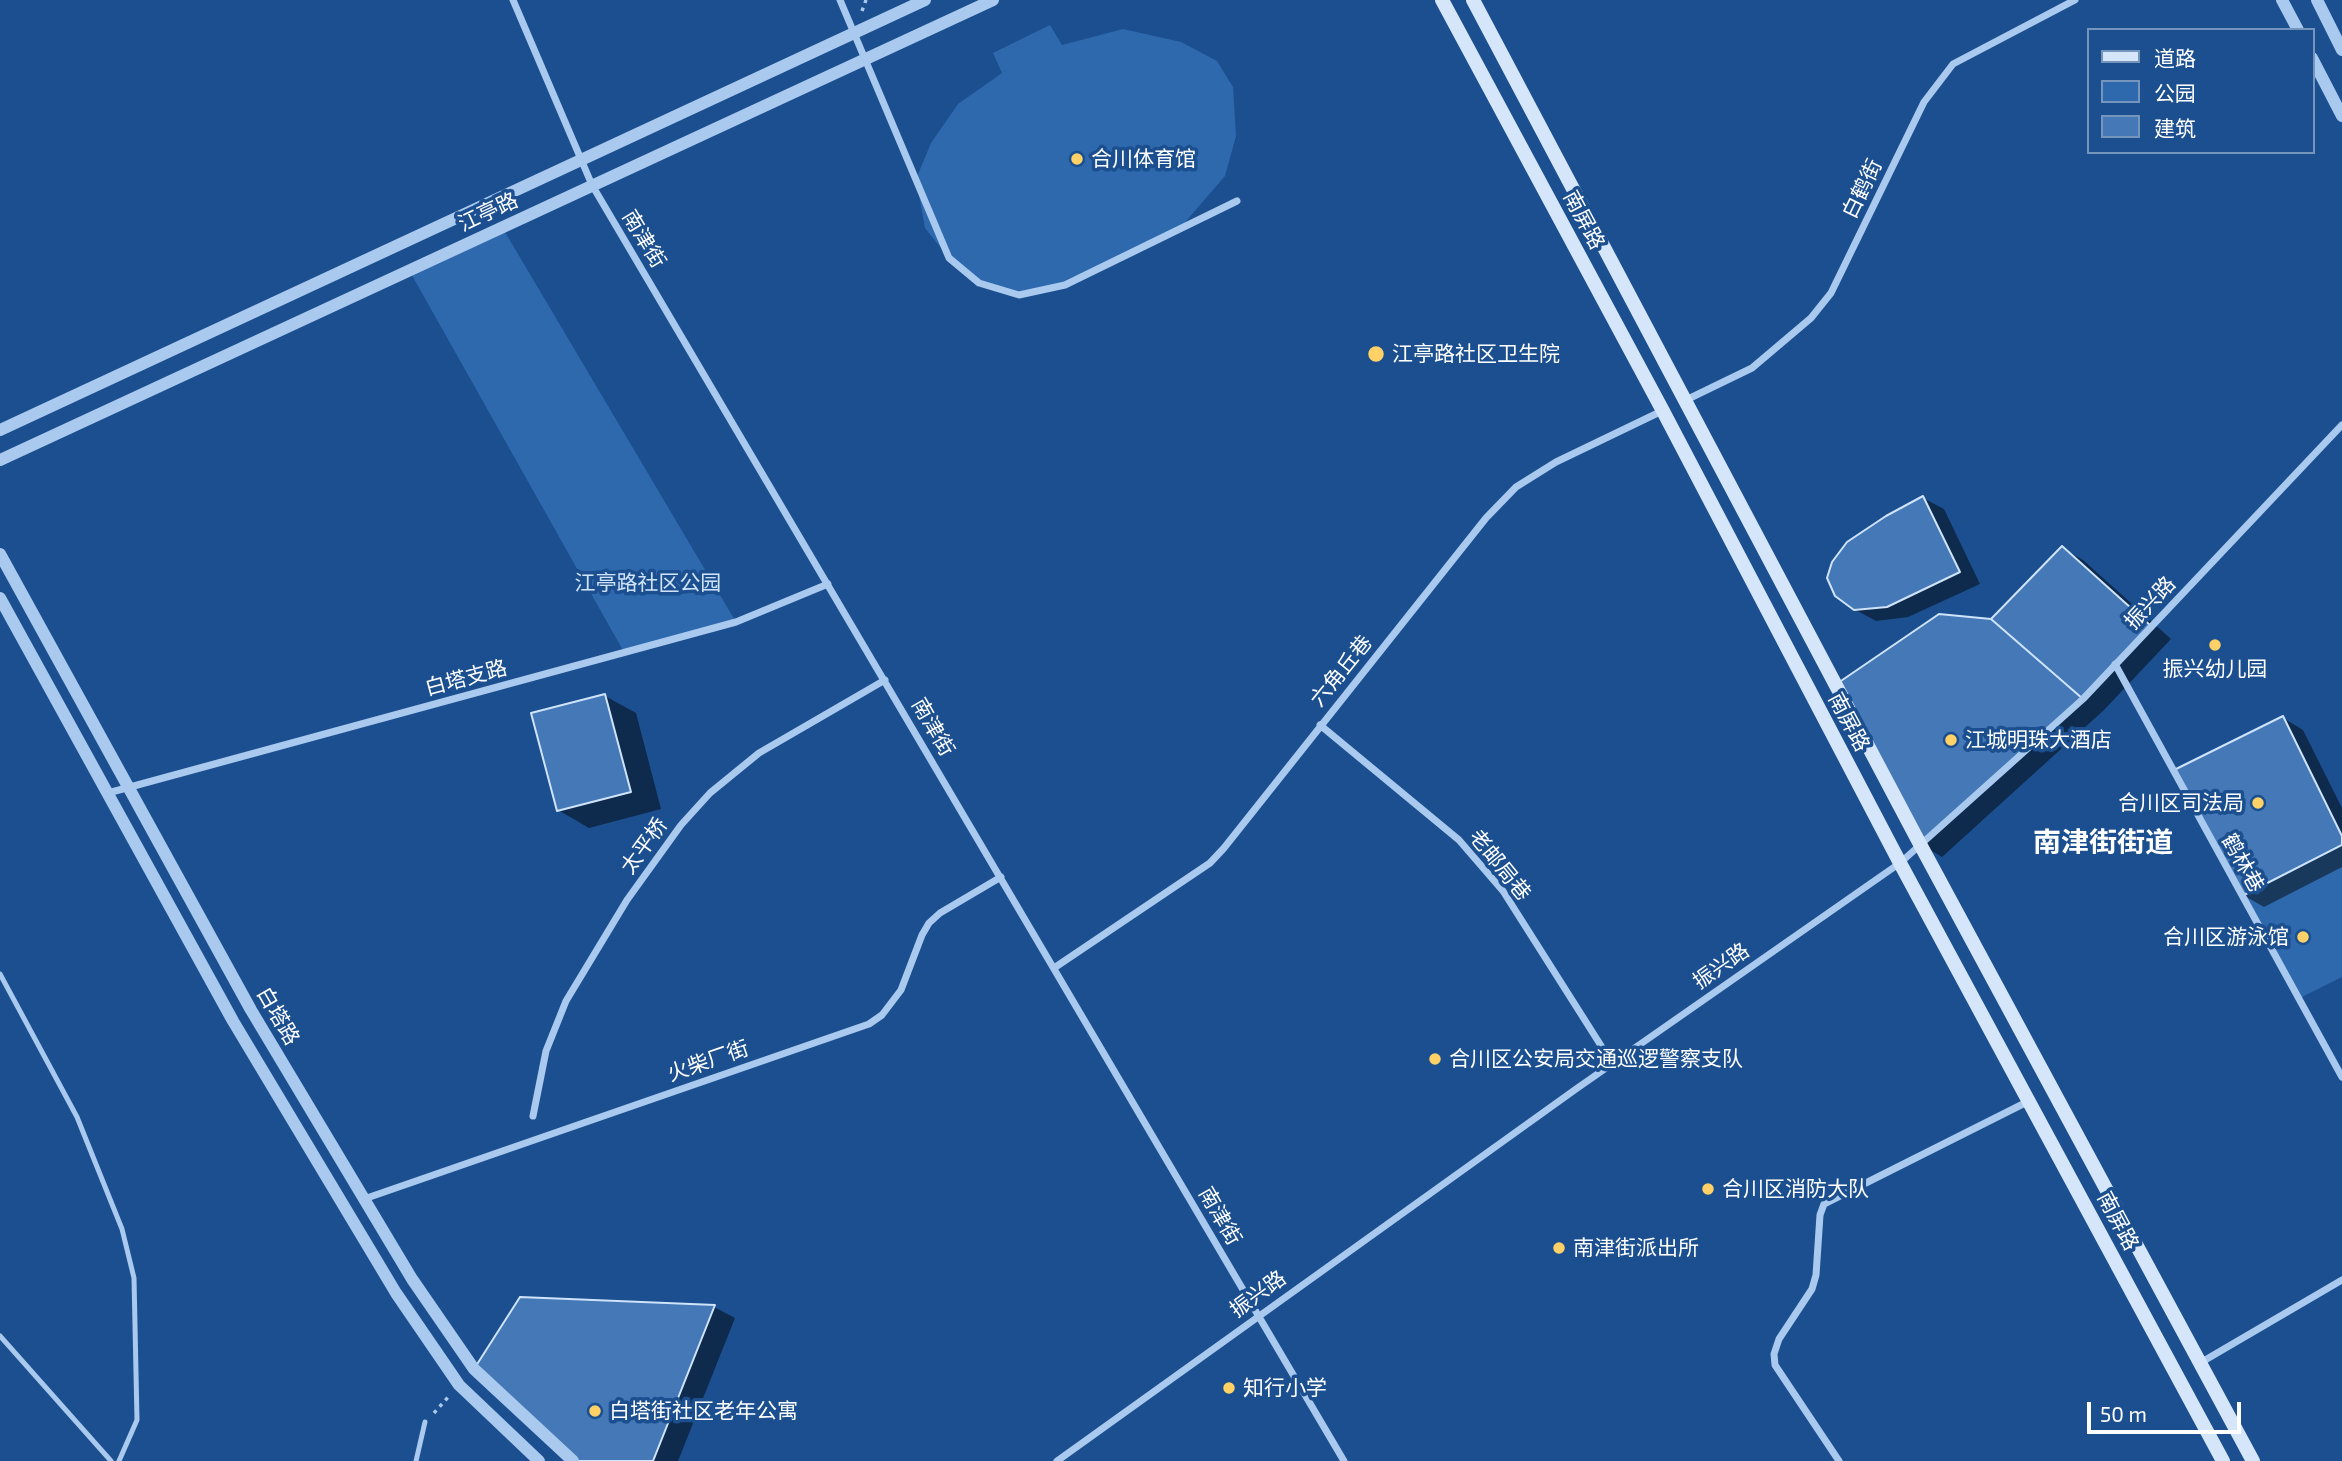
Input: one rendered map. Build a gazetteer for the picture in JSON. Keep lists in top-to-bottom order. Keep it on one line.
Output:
{"streets":{"main road":["南屏路"],"street":["白鹤街","江亭路","南津街","振兴路","六角丘巷","白塔支路","太平桥","鹤林巷","老邮局巷","白塔路","火柴厂街"]},"crossings":[["白鹤街","南屏路"],["江亭路","南津街"],["南屏路","振兴路"],["南屏路","六角丘巷"],["南津街","振兴路"],["南津街","六角丘巷"],["南津街","白塔支路"],["南津街","太平桥"],["南津街","火柴厂街"],["振兴路","鹤林巷"],["振兴路","老邮局巷"],["六角丘巷","老邮局巷"],["白塔支路","白塔路"],["白塔路","火柴厂街"]],"districts":["南津街街道"],"parks":["江亭路社区公园"],"places":["合川体育馆","江亭路社区卫生院","振兴幼儿园","江城明珠大酒店","合川区司法局","合川区游泳馆","合川区公安局交通巡逻警察支队","合川区消防大队","南津街派出所","知行小学","白塔街社区老年公寓"],"legend":["道路","公园","建筑"],"scale_bar":"50 m"}
